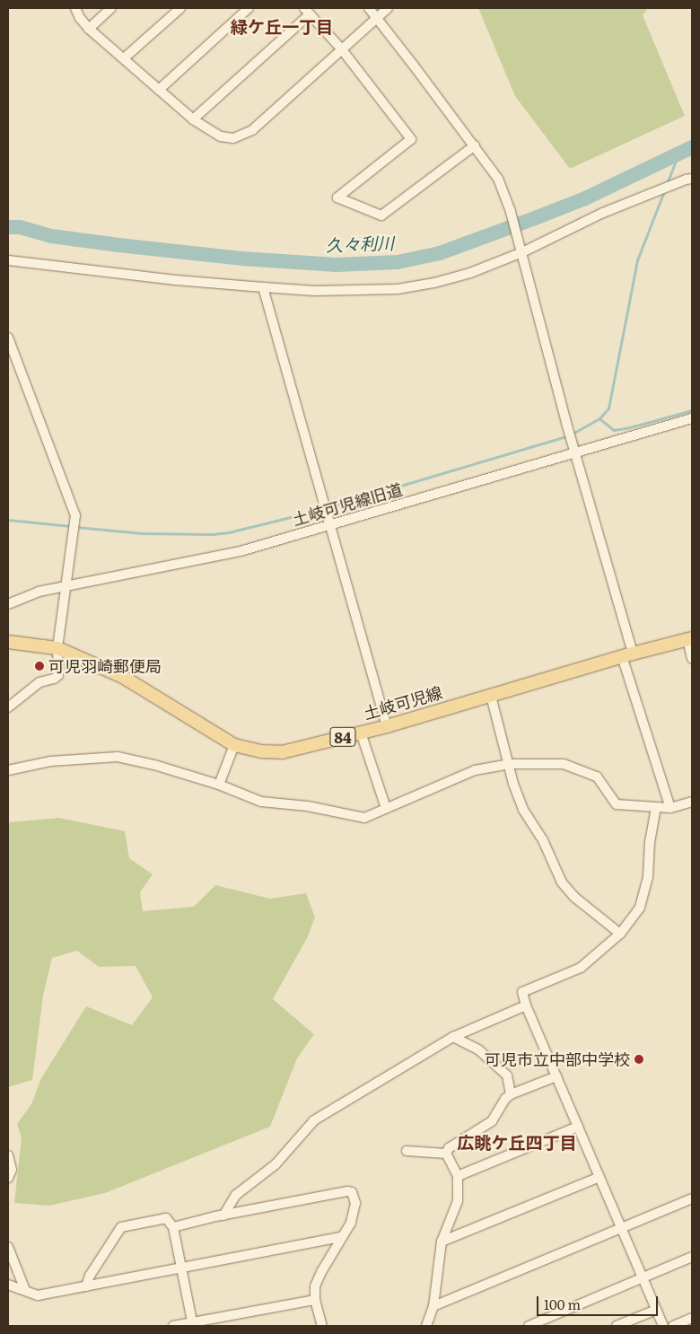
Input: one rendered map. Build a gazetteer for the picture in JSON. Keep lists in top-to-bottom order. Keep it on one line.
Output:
{"streets":{"main road":["土岐可児線","84"],"street":["土岐可児線旧道"]},"districts":["緑ケ丘一丁目","広眺ケ丘四丁目"],"water":["久々利川"],"places":["可児羽崎郵便局","可児市立中部中学校"],"scale_bar":"100 m"}
